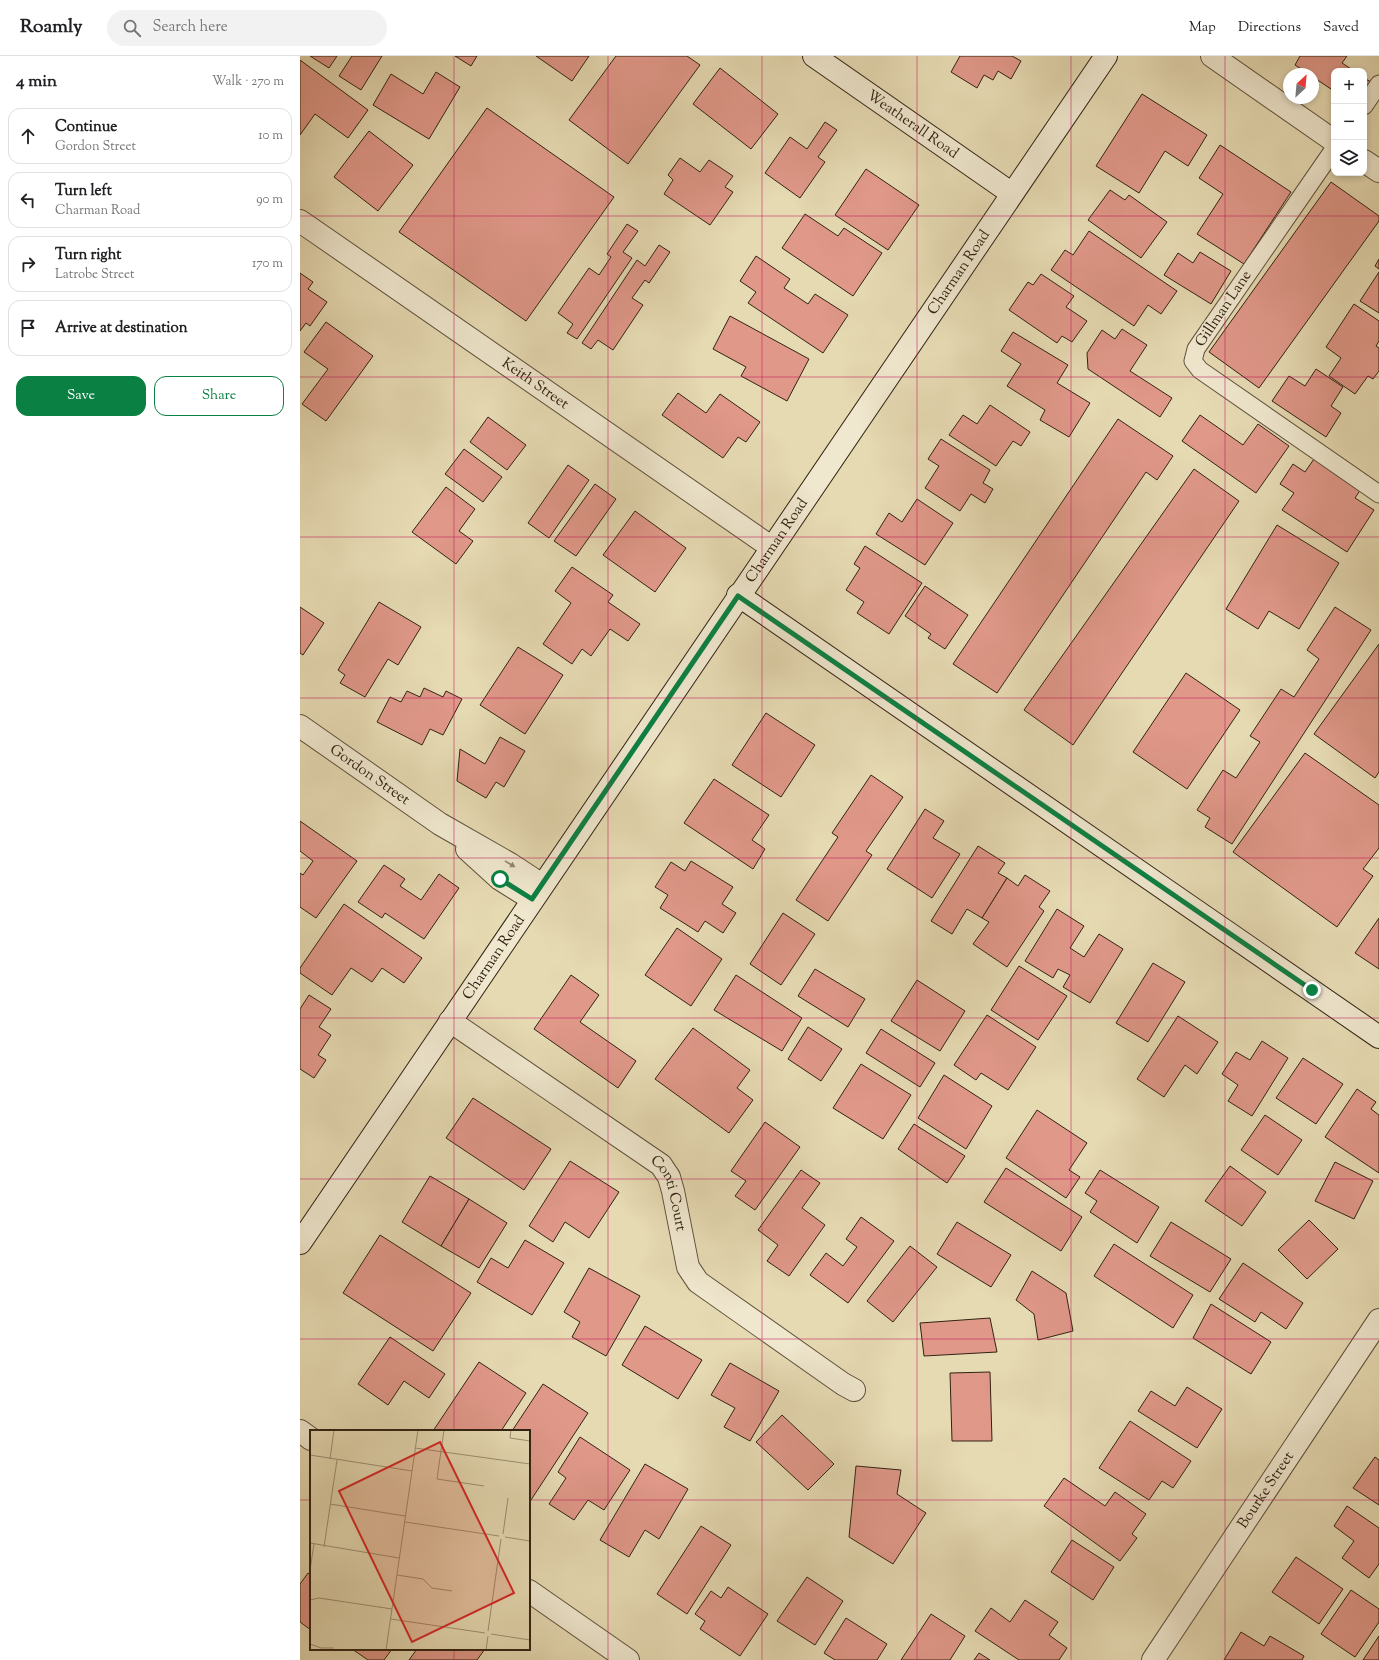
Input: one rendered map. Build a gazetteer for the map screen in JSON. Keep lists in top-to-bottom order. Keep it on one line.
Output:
{"streets":{"street":["Weatherall Road","Charman Road","Keith Street","Gordon Street","Conti Court","Bourke Street"],"lane":["Gillman Lane"]},"crossings":[["Weatherall Road","Charman Road"],["Charman Road","Keith Street"],["Charman Road","Gordon Street"],["Charman Road","Conti Court"]],"north":"top right","page":{"header":"Roamly","search":"Search here","nav":["Map","Directions","Saved"],"heading":["4 min","Walk · 270 m"],"map_buttons":["+","−"],"list":[["Continue","Gordon Street","10 m"],["Turn left","Charman Road","90 m"],["Turn right","Latrobe Street","170 m"],"Arrive at destination"],"buttons":["Save","Share"]}}
